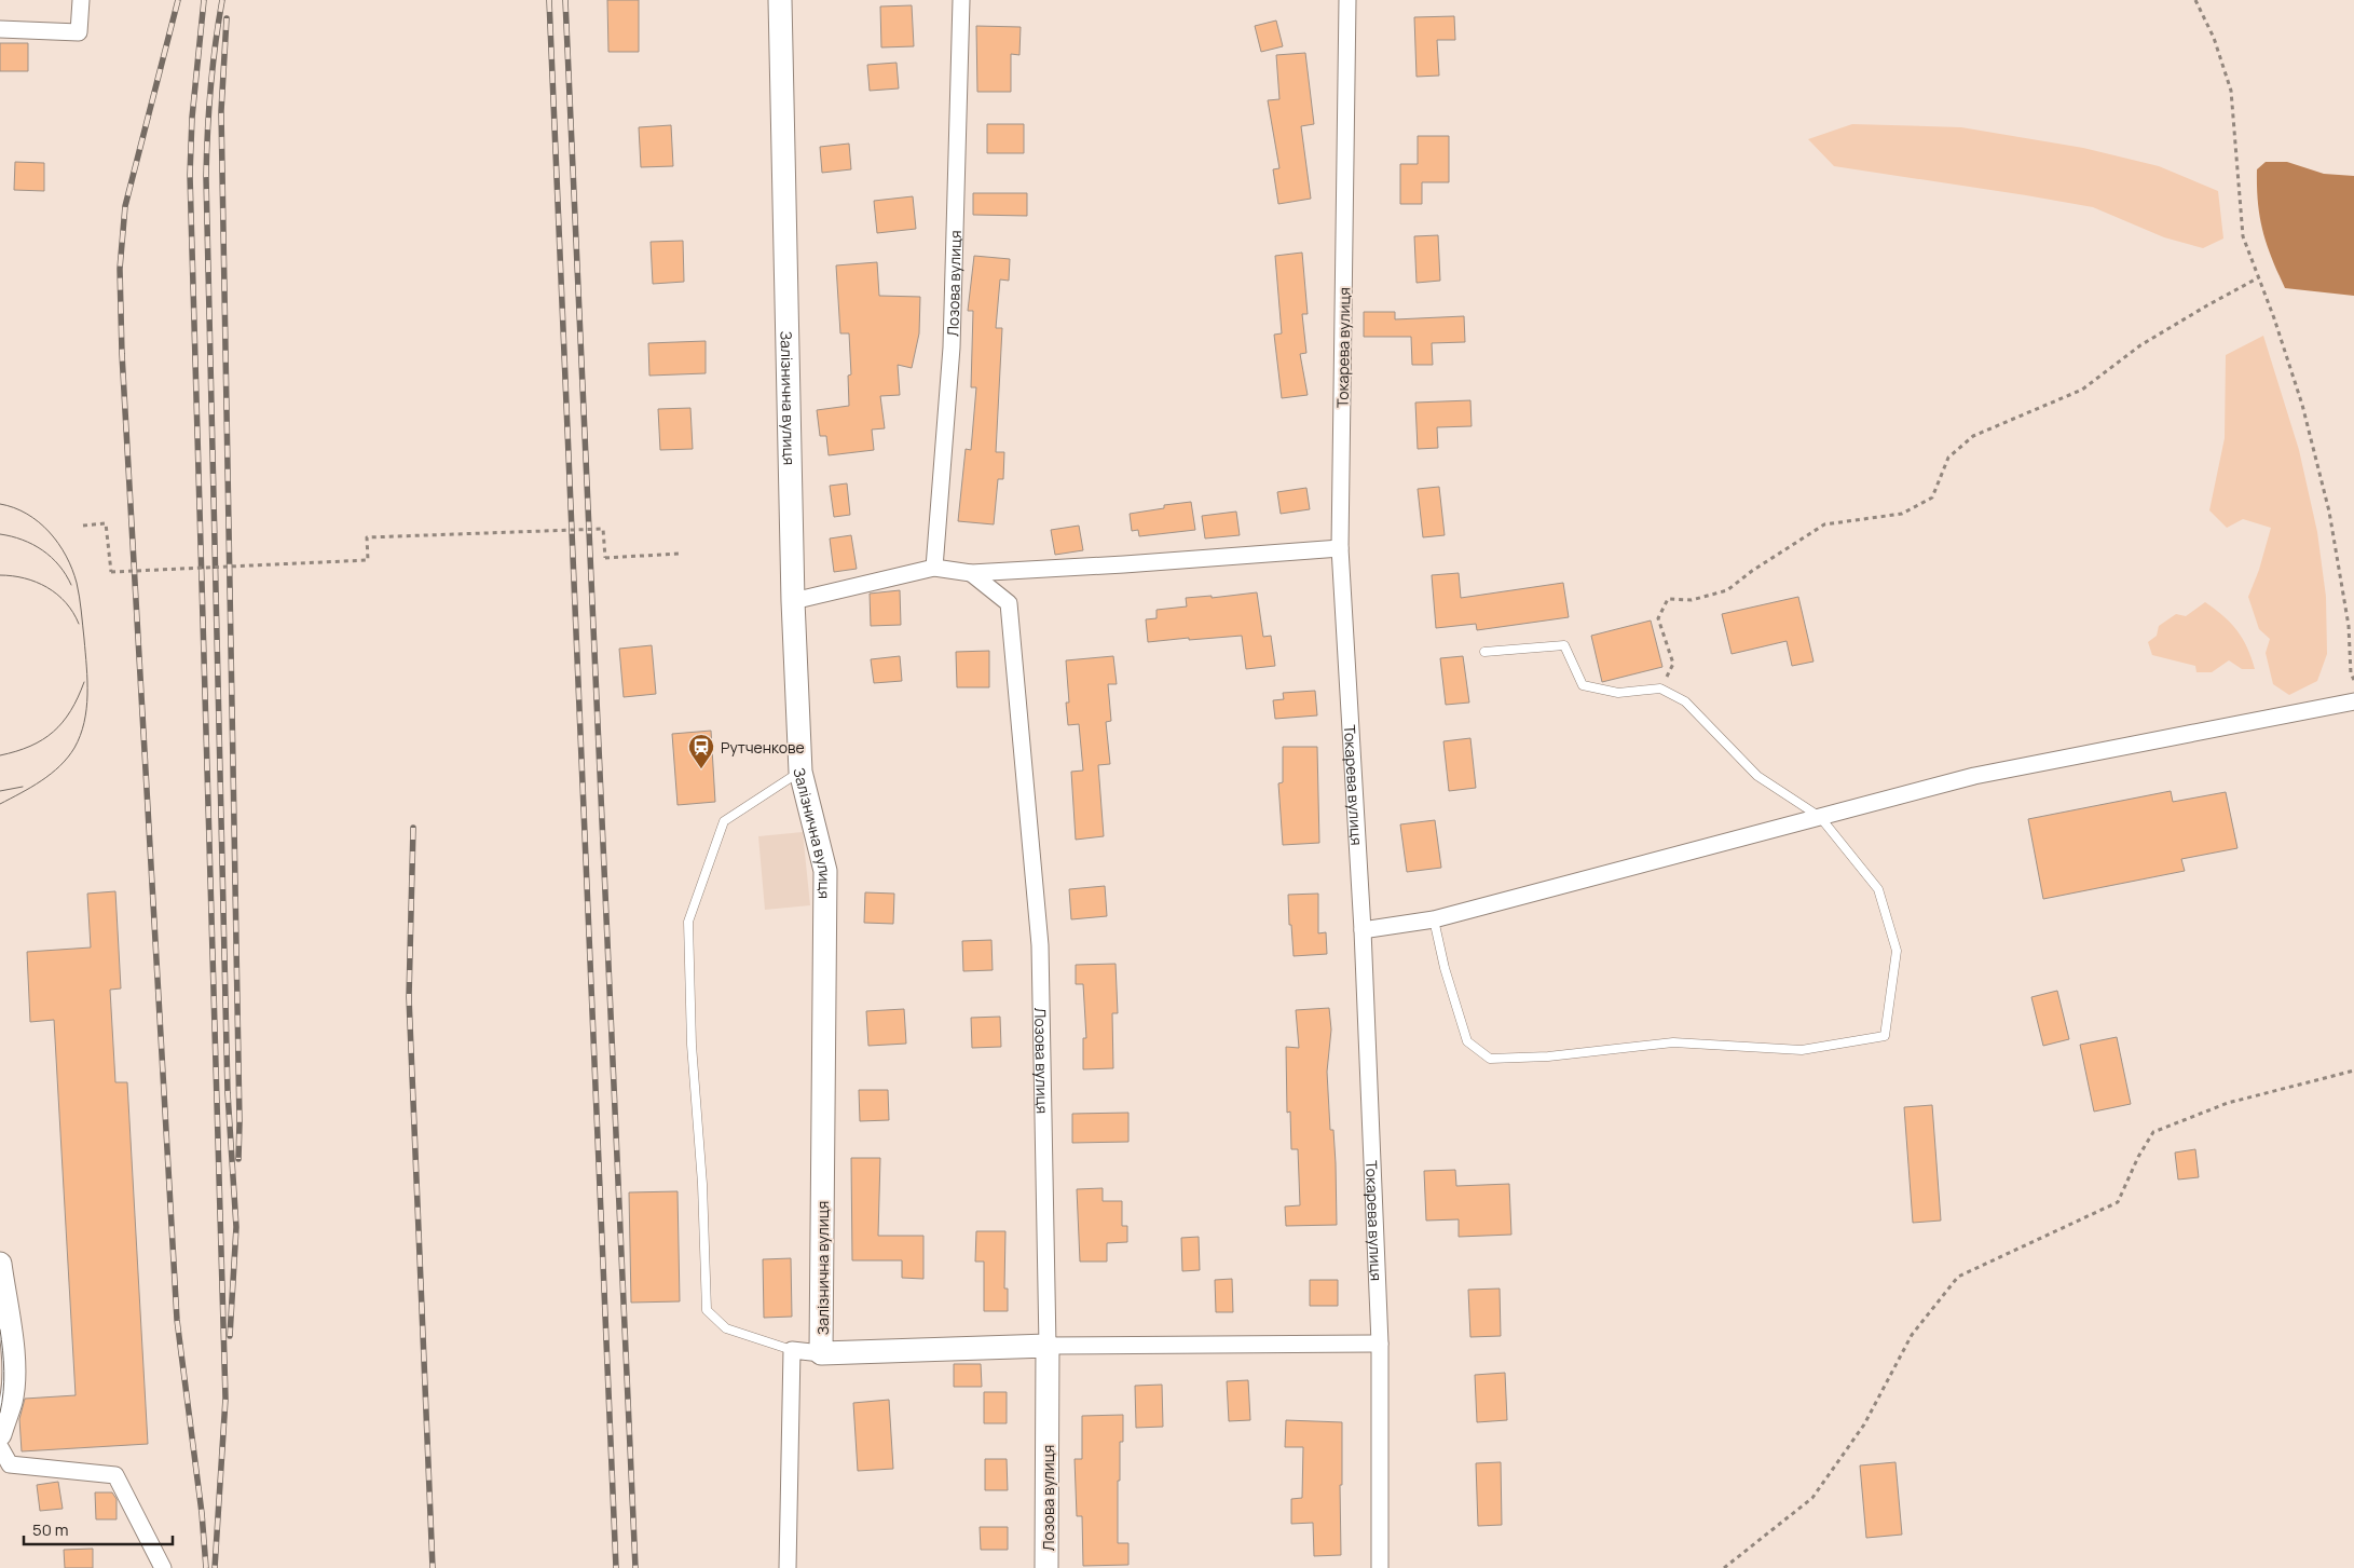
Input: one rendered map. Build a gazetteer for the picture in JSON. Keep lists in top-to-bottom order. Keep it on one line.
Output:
{"streets":{"main road":["Лозова вулиця","Залізнична вулиця"],"street":["Токарева вулиця"]},"places":{"station":["Рутченкове"]},"scale_bar":"50 m"}
